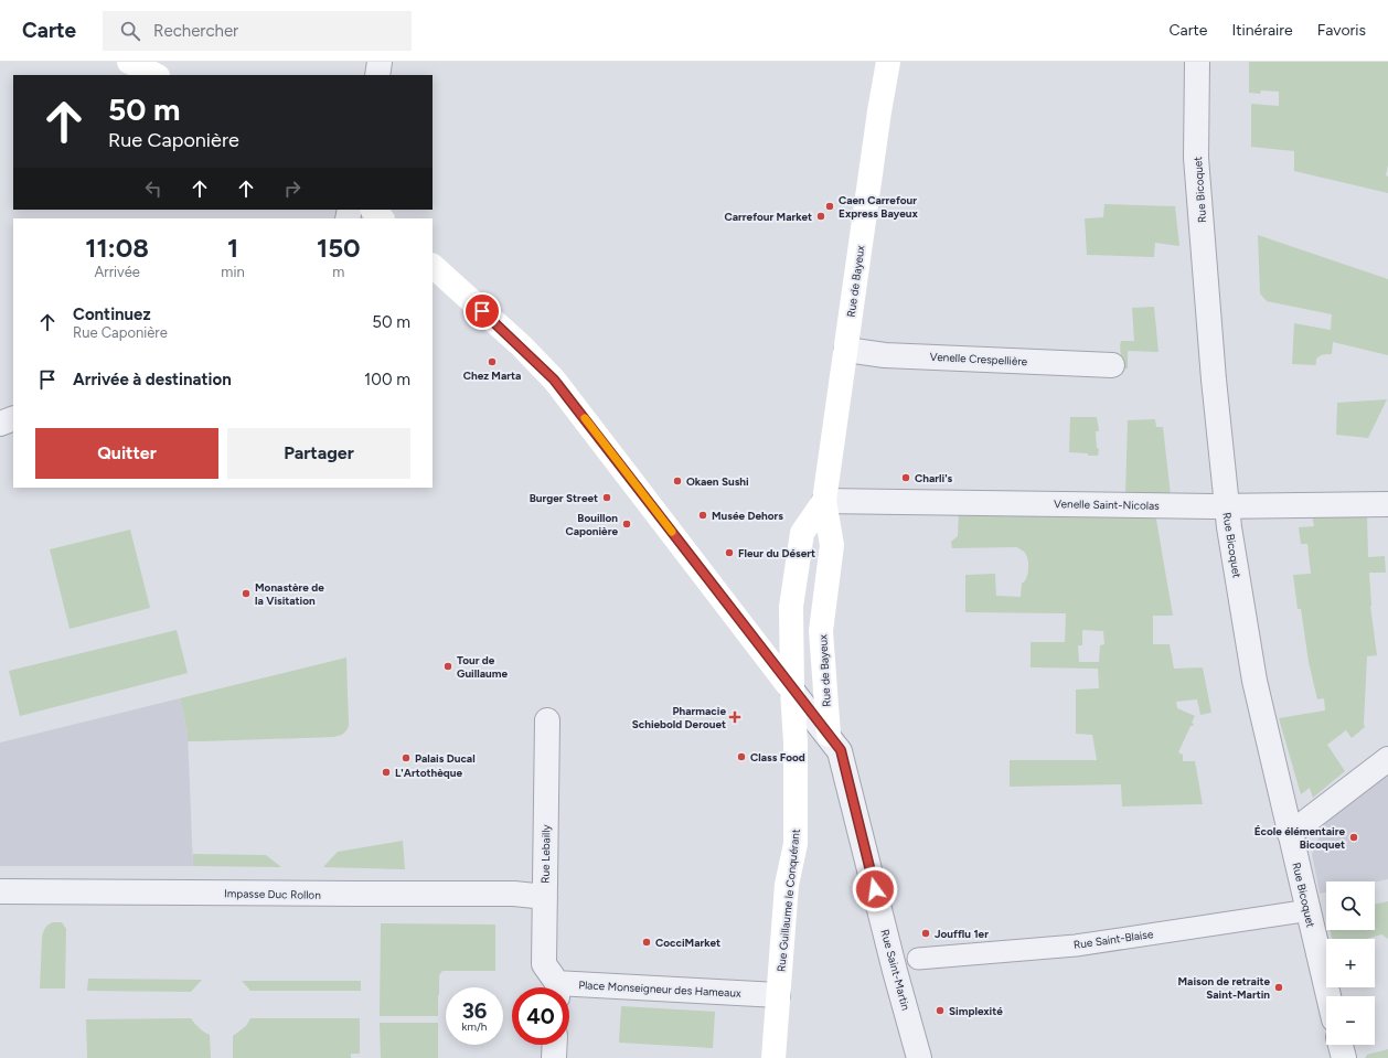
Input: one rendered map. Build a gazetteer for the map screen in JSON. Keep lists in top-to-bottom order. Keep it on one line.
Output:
{"streets":{"main road":["Rue de Bayeux","Rue Guillaume le Conquérant"],"street":["Rue Bicoquet","Venelle Crespellière","Venelle Saint-Nicolas","Rue Lebailly","Impasse Duc Rollon","Rue Saint-Blaise","Rue Saint-Martin","Place Monseigneur des Hameaux"]},"crossings":[["Rue Bicoquet","Venelle Saint-Nicolas"],["Rue Bicoquet","Rue Saint-Blaise"],["Rue de Bayeux","Venelle Crespellière"],["Rue de Bayeux","Venelle Saint-Nicolas"],["Rue de Bayeux","Rue Guillaume le Conquérant"],["Rue de Bayeux","Rue Saint-Martin"],["Rue Lebailly","Impasse Duc Rollon"],["Rue Guillaume le Conquérant","Rue Saint-Martin"],["Rue Guillaume le Conquérant","Place Monseigneur des Hameaux"]],"places":{"other":["Caen Carrefour Express Bayeux","Carrefour Market","Chez Marta","Charli's","Okaen Sushi","Burger Street","Musée Dehors","Bouillon Caponière","Fleur du Désert","Monastère de la Visitation","Tour de Guillaume","Class Food","Palais Ducal","L'Artothèque","École élémentaire Bicoquet","Joufflu 1er","CocciMarket","Maison de retraite Saint-Martin","Simplexité"],"health":["Pharmacie Schiebold Derouet"]},"page":{"header":"Carte","search":"Rechercher","nav":["Carte","Itinéraire","Favoris"],"turn":["50 m","Rue Caponière"],"eta":["11:08","Arrivée","1","min","150","m"],"list":[{"name":"Continuez","note":"Rue Caponière","value":"50 m"},{"name":"Arrivée à destination","value":"100 m"}],"buttons":["Quitter","Partager"],"map_buttons":["+","−"],"speed":"36 km/h","limit":"40"}}
